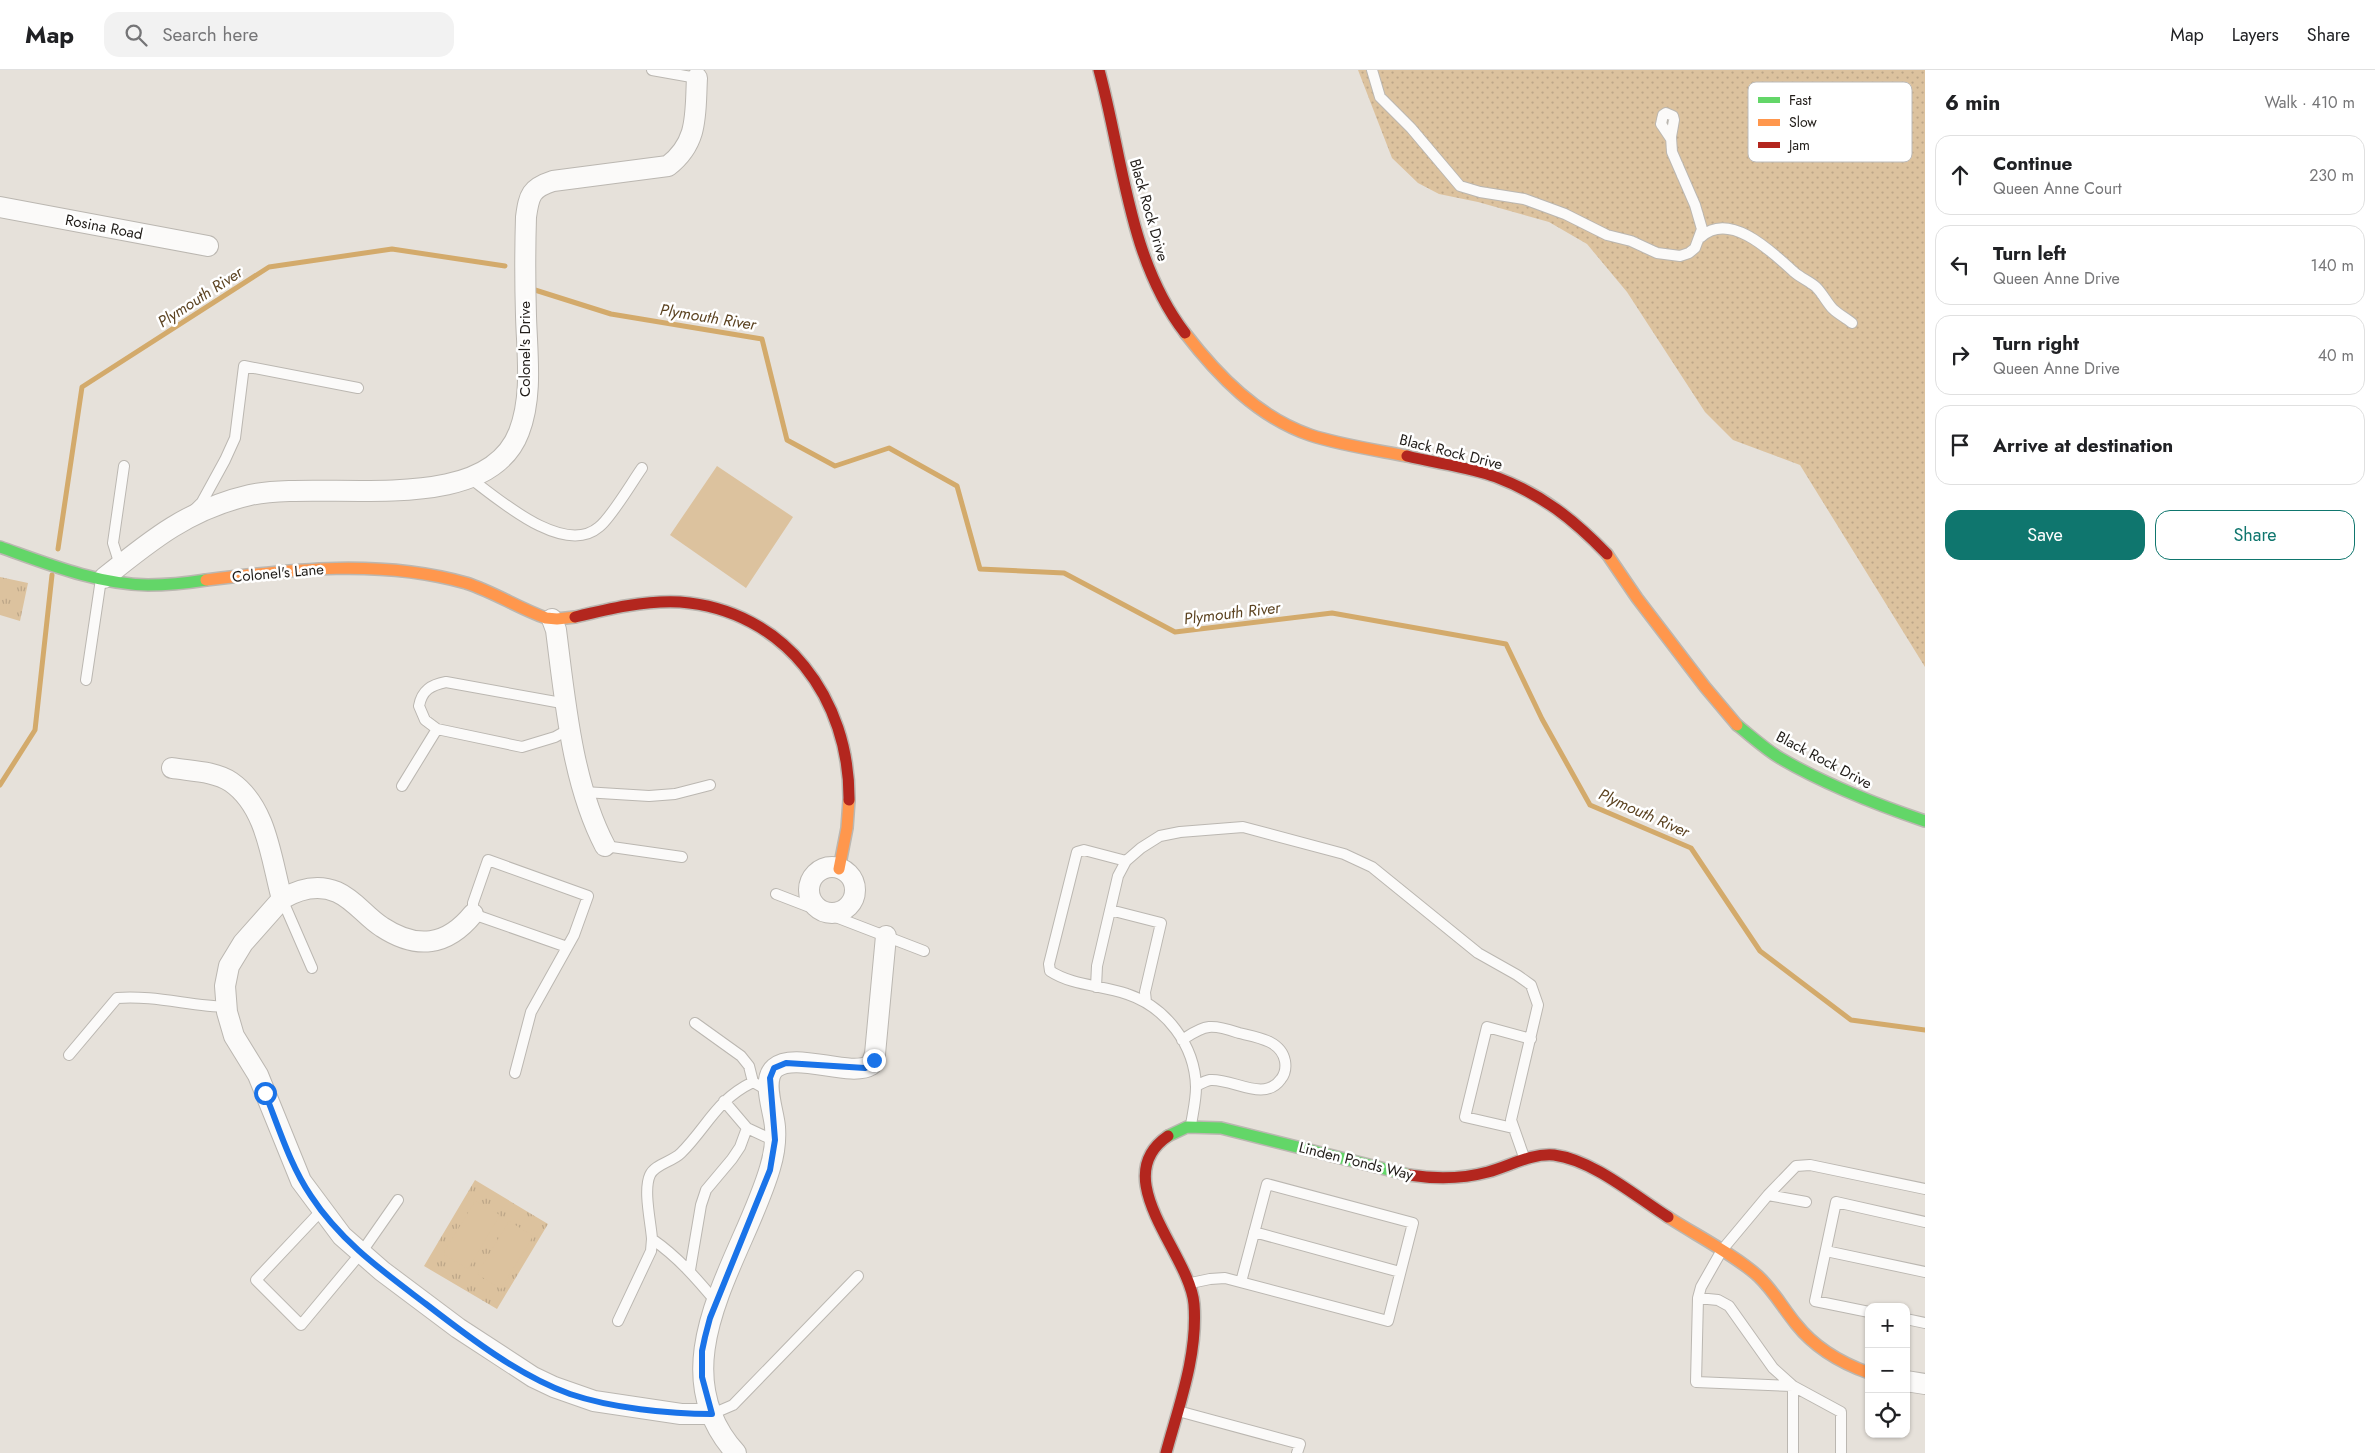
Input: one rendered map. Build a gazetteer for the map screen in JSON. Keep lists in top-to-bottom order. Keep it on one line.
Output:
{"streets":{"street":["Black Rock Drive","Rosina Road","Colonel's Drive","Colonel's Lane","Linden Ponds Way"]},"crossings":[["Colonel's Drive","Colonel's Lane"]],"water":["Plymouth River"],"legend":["Fast","Slow","Jam"],"page":{"header":"Map","search":"Search here","nav":["Map","Layers","Share"],"heading":["6 min","Walk · 410 m"],"list":[["Continue","Queen Anne Court","230 m"],["Turn left","Queen Anne Drive","140 m"],["Turn right","Queen Anne Drive","40 m"],"Arrive at destination"],"buttons":["Save","Share"],"map_buttons":["+","−"]}}
